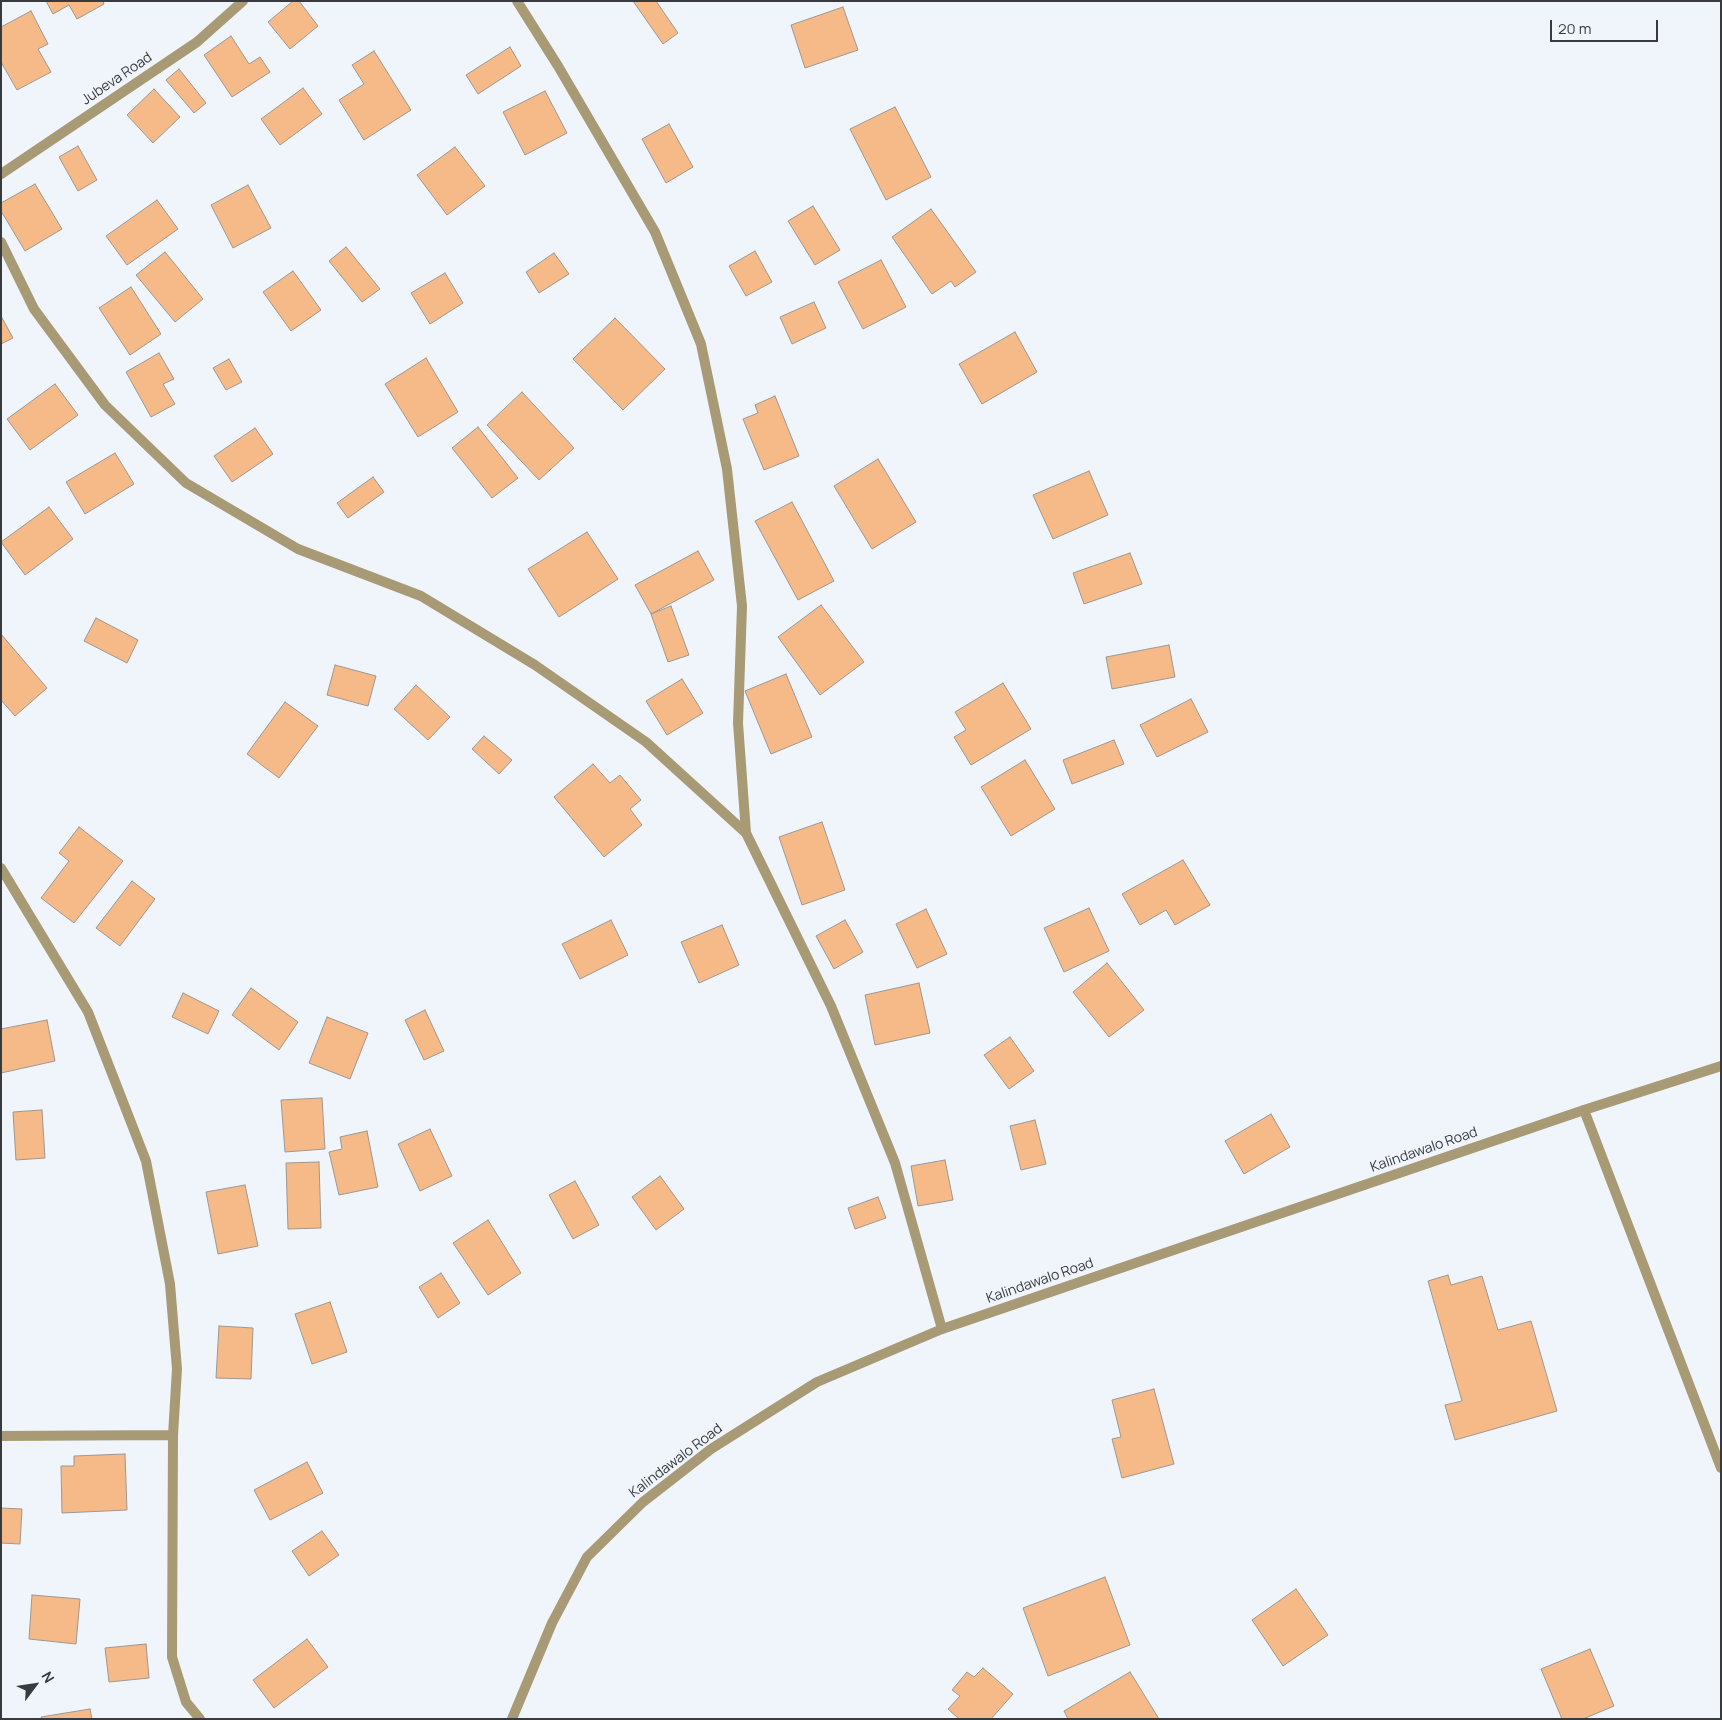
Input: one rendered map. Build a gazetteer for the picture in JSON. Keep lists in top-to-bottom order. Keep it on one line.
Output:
{"streets":{"street":["Jubeva Road","Kalindawalo Road"]},"scale_bar":"20 m","north":"top right"}
